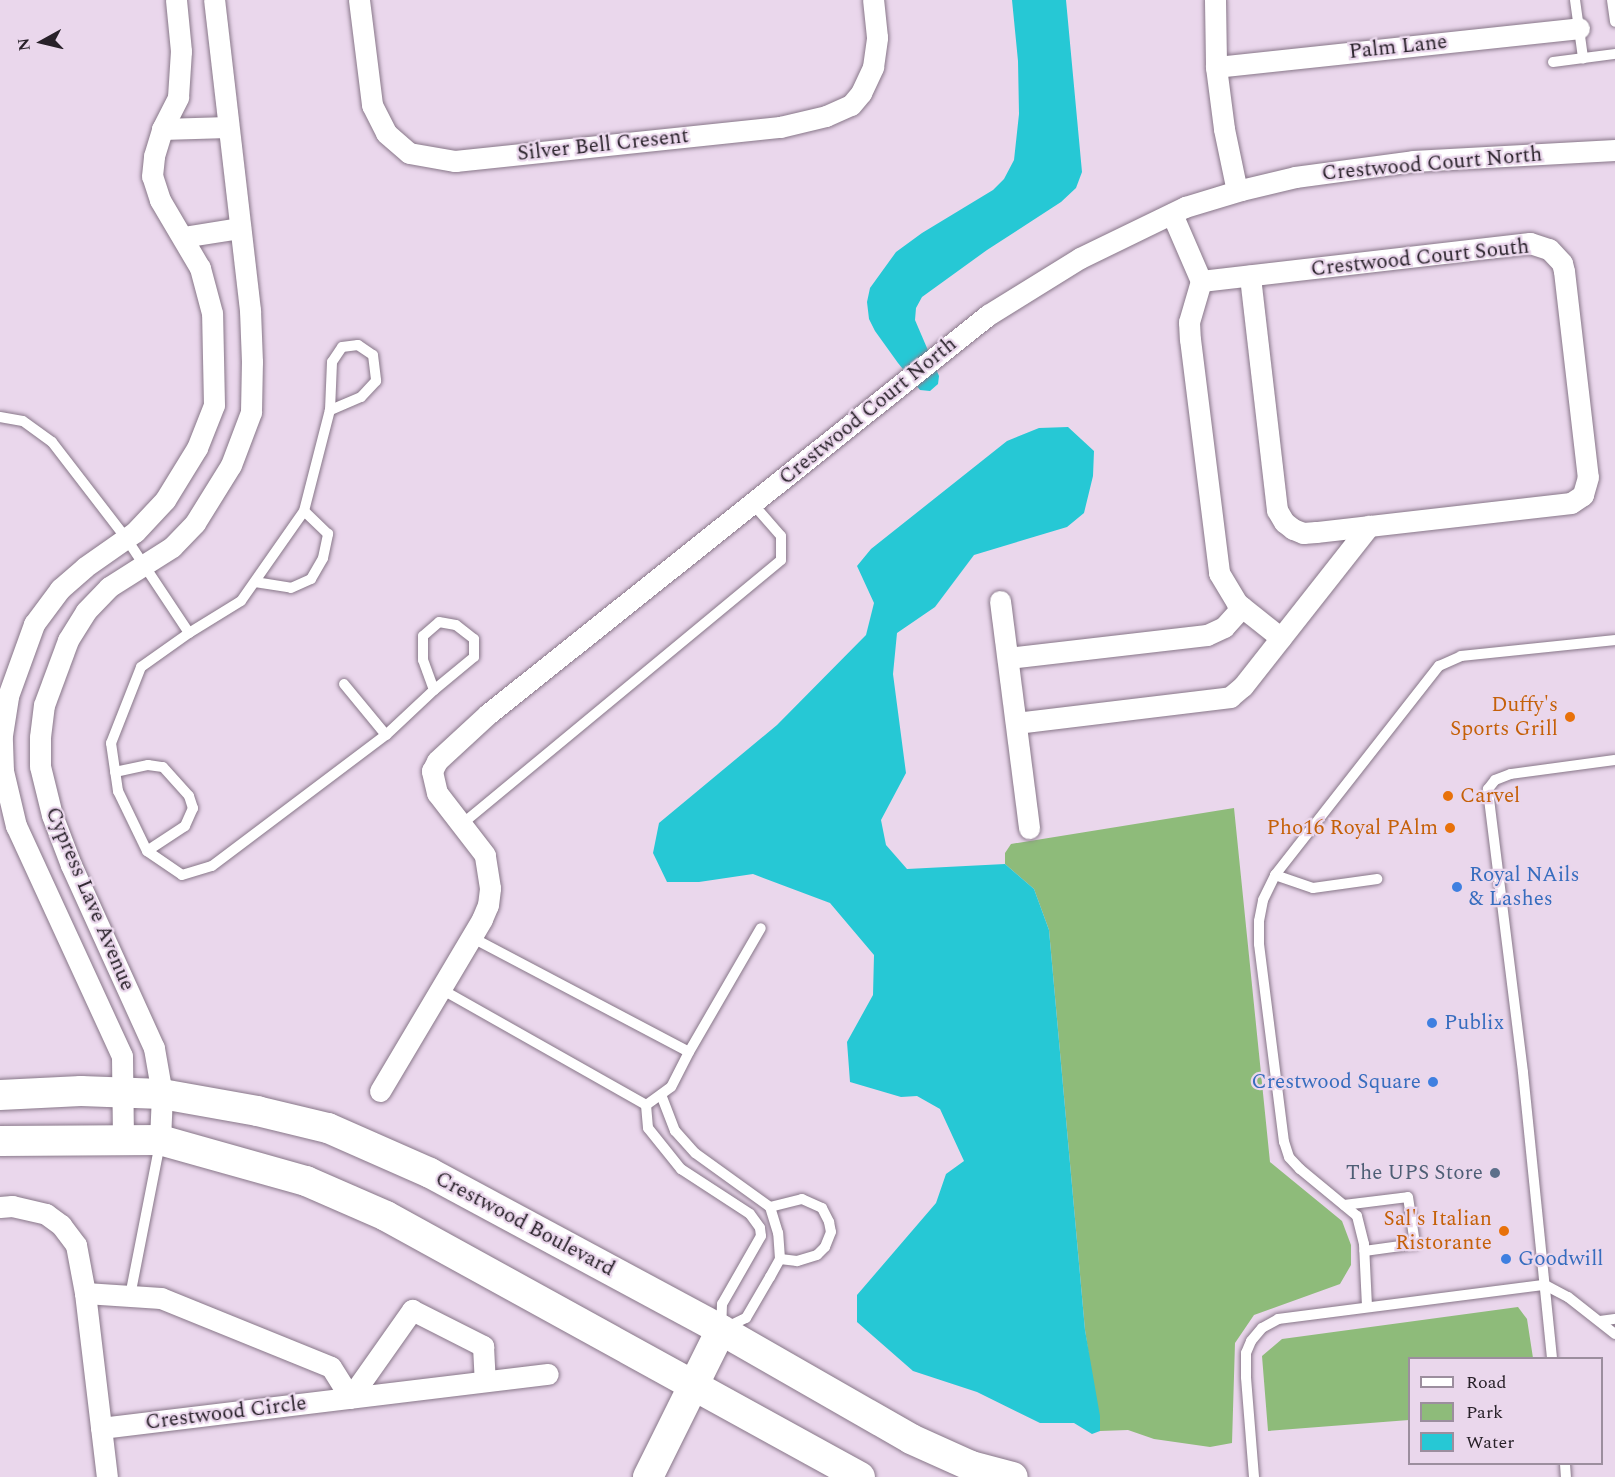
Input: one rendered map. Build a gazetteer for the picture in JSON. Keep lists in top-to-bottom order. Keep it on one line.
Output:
{"streets":{"main road":["Crestwood Boulevard"],"street":["Palm Lane","Silver Bell Cresent","Crestwood Court North","Crestwood Court South","Cypress Lave Avenue","Crestwood Circle"]},"crossings":[["Cypress Lave Avenue","Crestwood Boulevard"]],"places":["Duffy's Sports Grill","Carvel","Pho16 Royal PAlm","Royal NAils & Lashes","Publix","Crestwood Square","The UPS Store","Sal's Italian Ristorante","Goodwill"],"legend":["Road","Park","Water"],"north":"left"}
